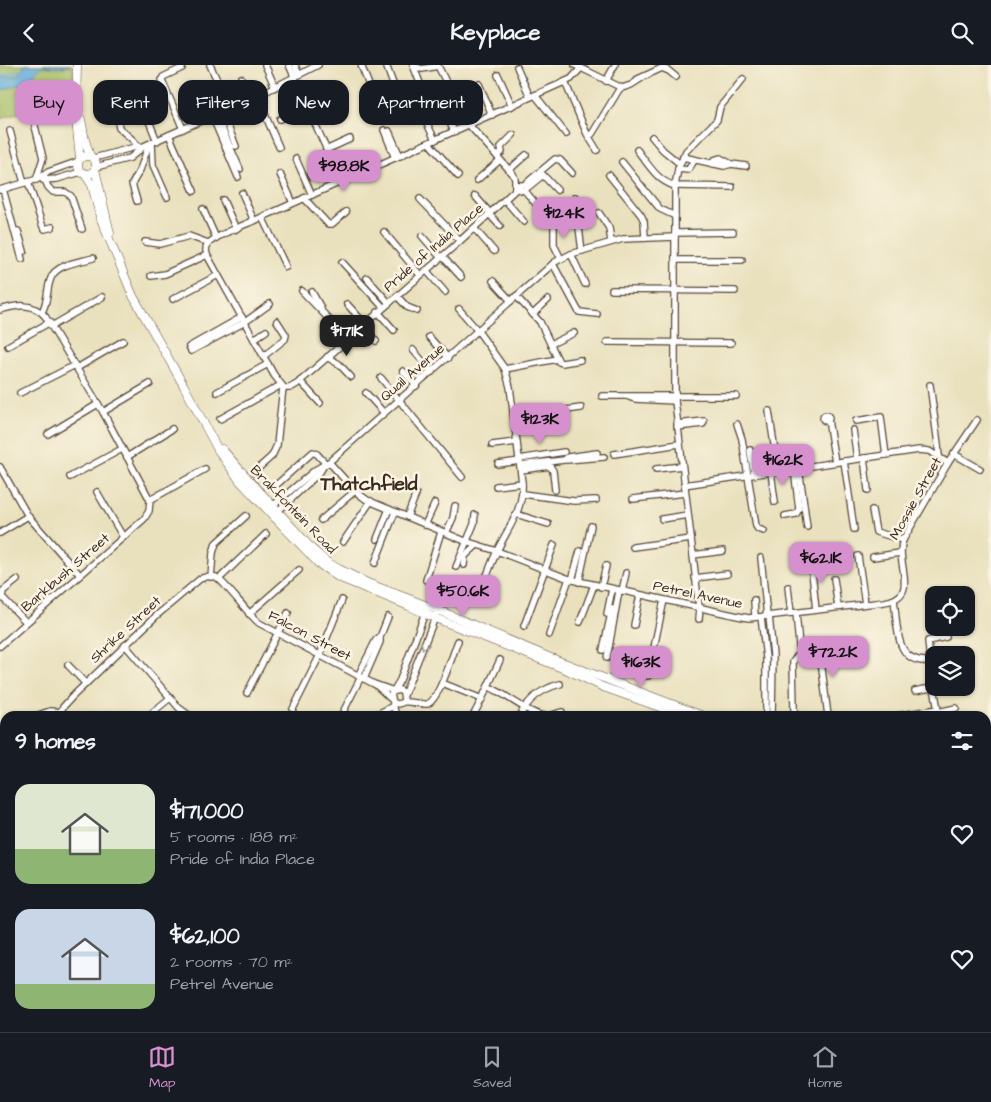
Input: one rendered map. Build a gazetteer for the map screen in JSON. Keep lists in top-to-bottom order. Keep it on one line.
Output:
{"streets":{"street":["Pride of India Place","Quail Avenue","Mossie Street","Brakfontein Road","Barkbush Street","Petrel Avenue","Shrike Street","Falcon Street"]},"crossings":[["Quail Avenue","Brakfontein Road"],["Quail Avenue","Petrel Avenue"],["Mossie Street","Petrel Avenue"]],"districts":["Thatchfield"],"page":{"header":"Keyplace","chip":["Buy","Rent","Filters","New","Apartment"],"price":["$98.8K","$124K","$171K","$123K","$162K","$62.1K","$50.6K","$72.2K","$163K"],"heading":"9 homes","list":[{"name":"$171,000","note":"5 rooms · 188 m² · Pride of India Place"},{"name":"$62,100","note":"2 rooms · 70 m² · Petrel Avenue"}],"tabs":["Map","Saved","Home"]}}
